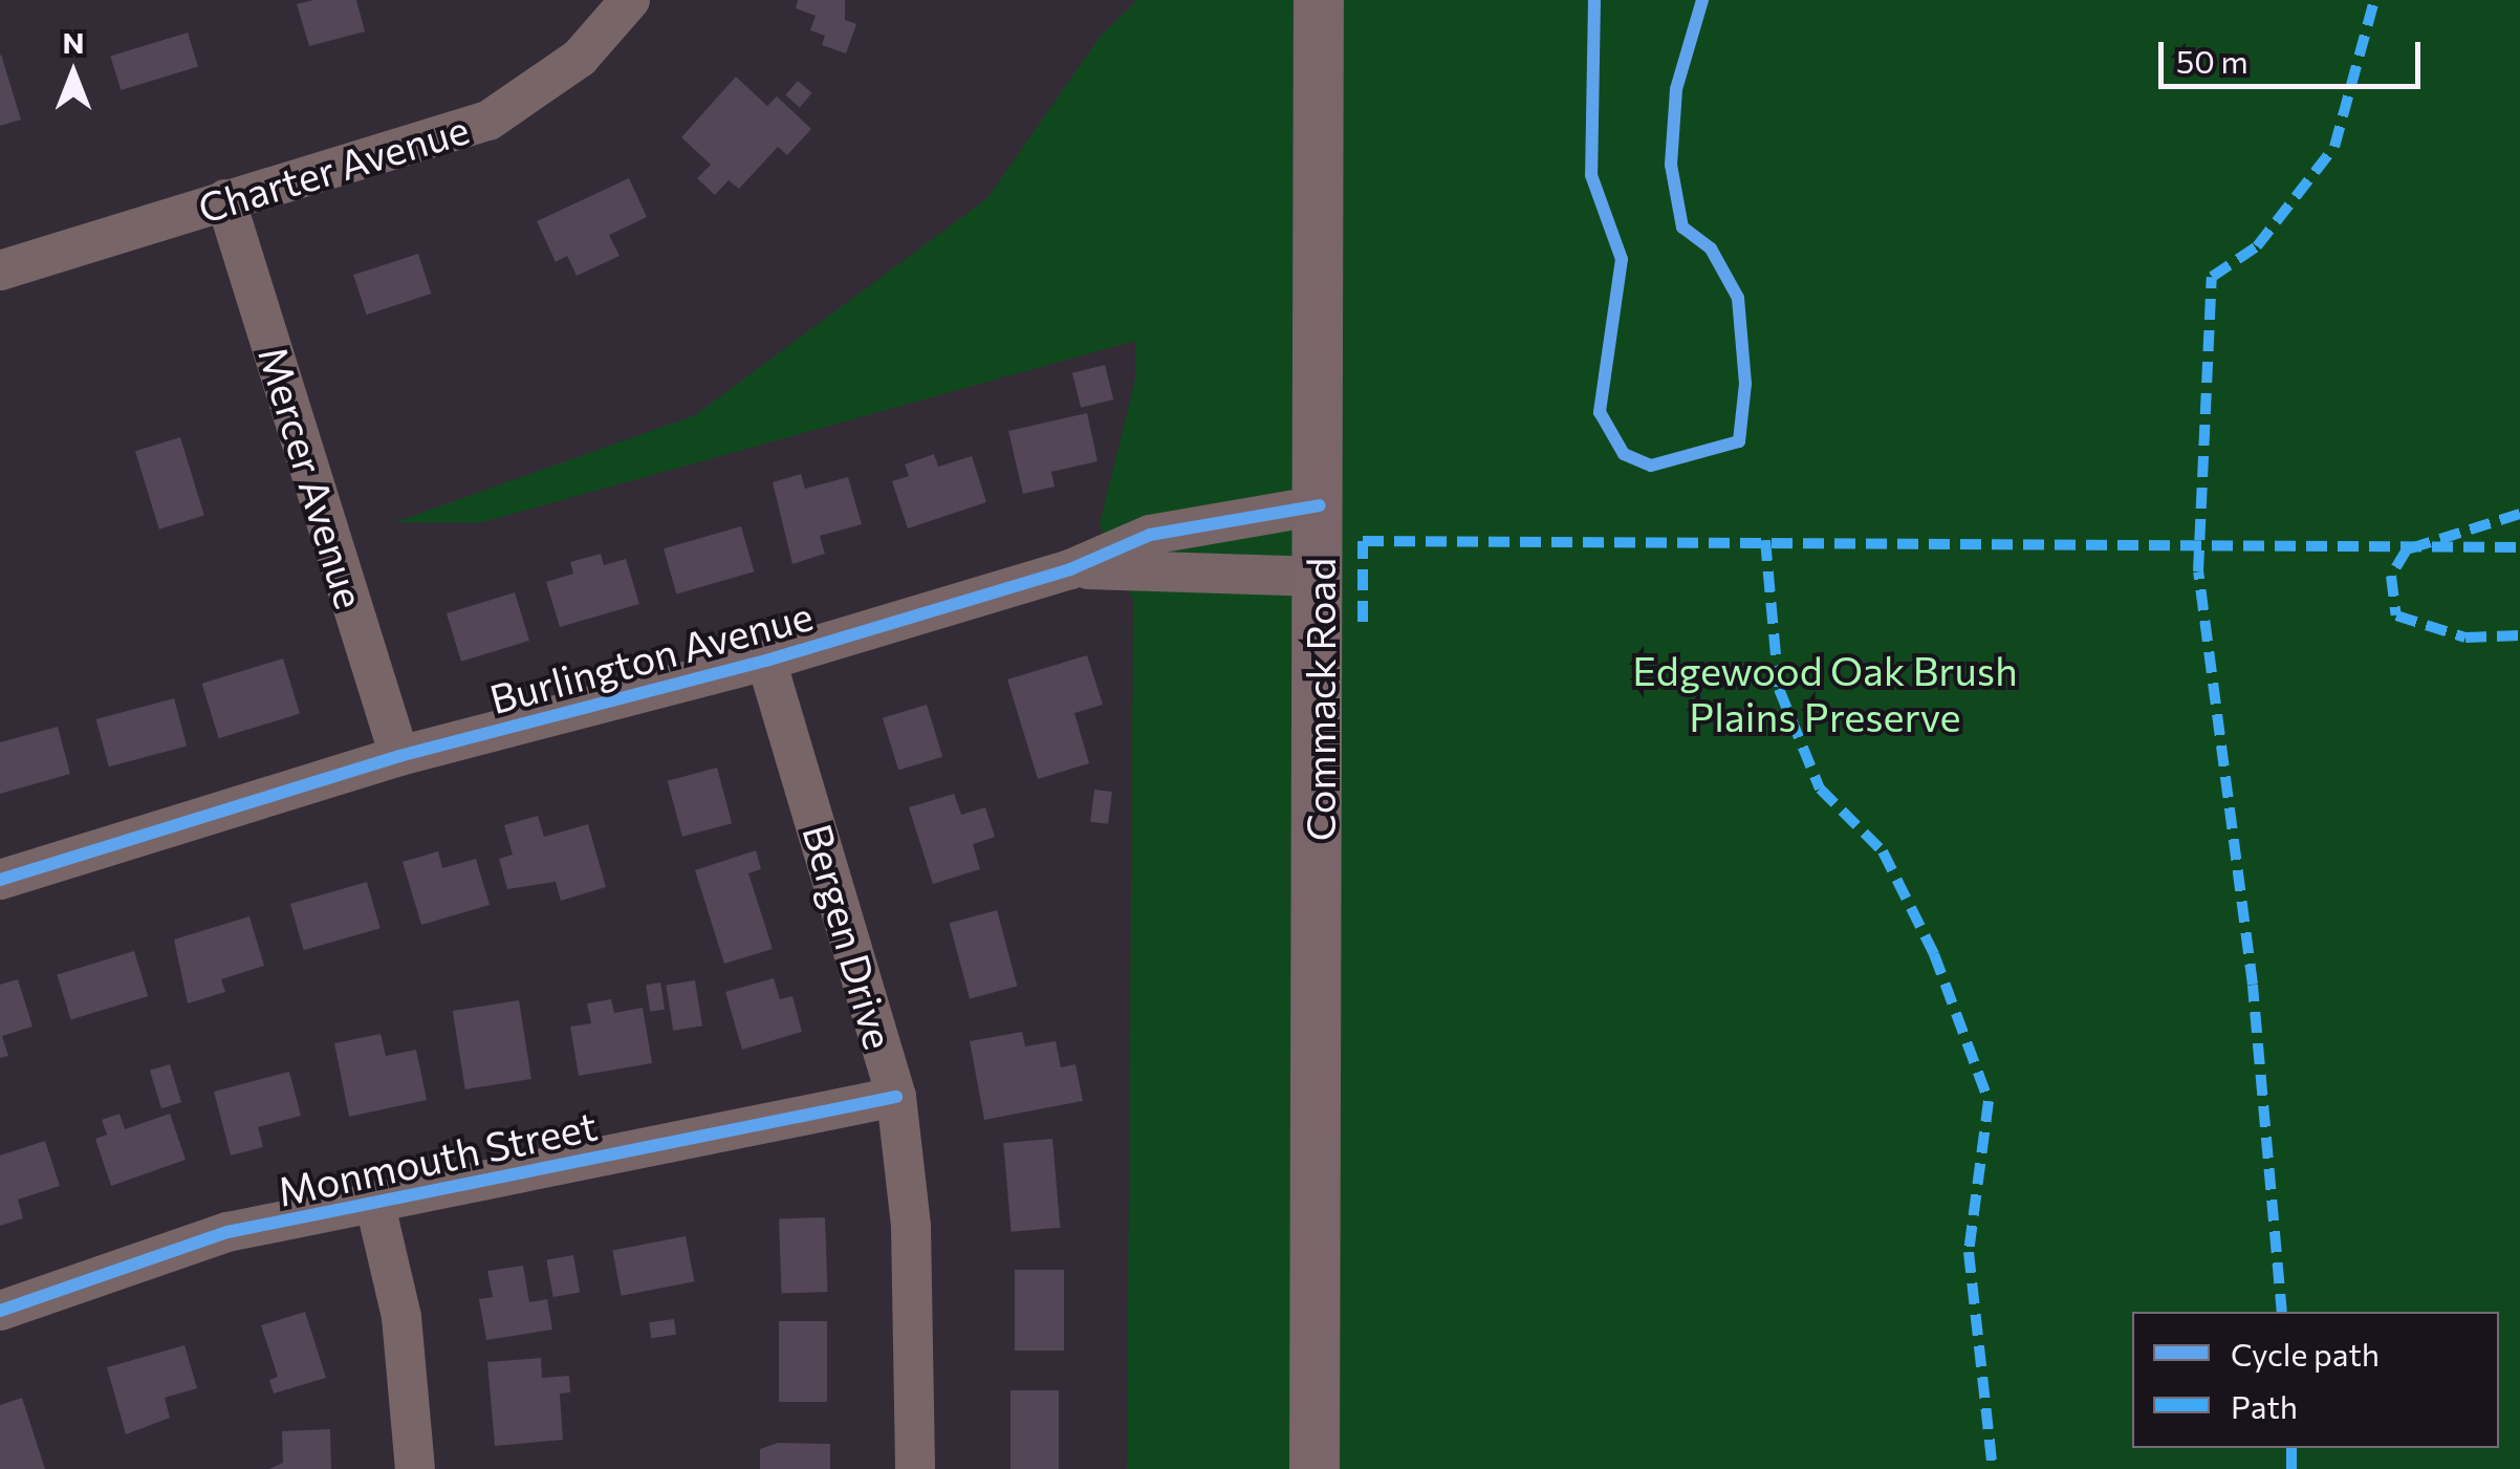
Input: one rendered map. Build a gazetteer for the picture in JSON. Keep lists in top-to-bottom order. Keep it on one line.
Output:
{"streets":{"main road":["Commack Road"],"street":["Charter Avenue","Mercer Avenue","Burlington Avenue","Bergen Drive","Monmouth Street"]},"crossings":[["Charter Avenue","Mercer Avenue"],["Mercer Avenue","Burlington Avenue"],["Burlington Avenue","Commack Road"],["Burlington Avenue","Bergen Drive"],["Bergen Drive","Monmouth Street"]],"parks":["Edgewood Oak Brush Plains Preserve"],"legend":["Cycle path","Path"],"scale_bar":"50 m","north":"top"}
